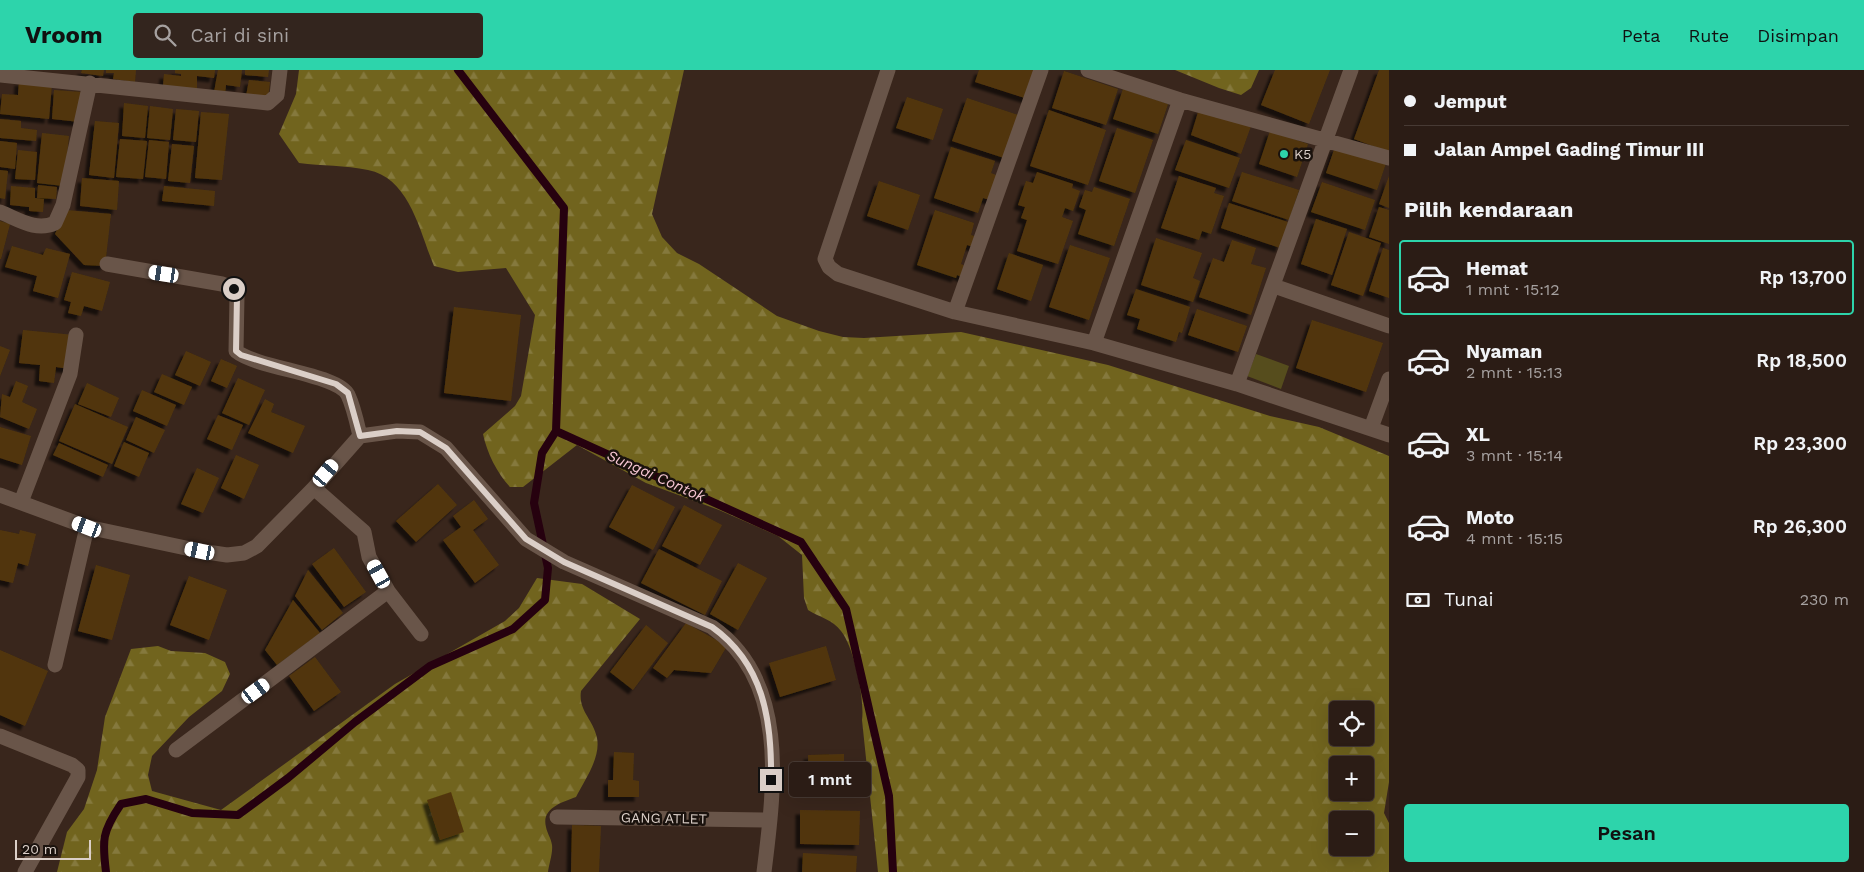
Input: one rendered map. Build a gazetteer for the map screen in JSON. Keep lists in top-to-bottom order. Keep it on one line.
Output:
{"streets":{"street":["GANG ATLET"]},"water":["Sungai Contok"],"places":["K5"],"scale_bar":"20 m","page":{"header":"Vroom","search":"Cari di sini","nav":["Peta","Rute","Disimpan"],"banner":["Jemput","Jalan Ampel Gading Timur III"],"heading":"Pilih kendaraan","list":[{"name":"Hemat","note":"1 mnt · 15:12","value":"Rp 13,700"},{"name":"Nyaman","note":"2 mnt · 15:13","value":"Rp 18,500"},{"name":"XL","note":"3 mnt · 15:14","value":"Rp 23,300"},{"name":"Moto","note":"4 mnt · 15:15","value":"Rp 26,300"}],"pay":["Tunai","230 m"],"map_buttons":["+","−"],"bubble":"1 mnt","buttons":"Pesan","scale":"20 m"}}
